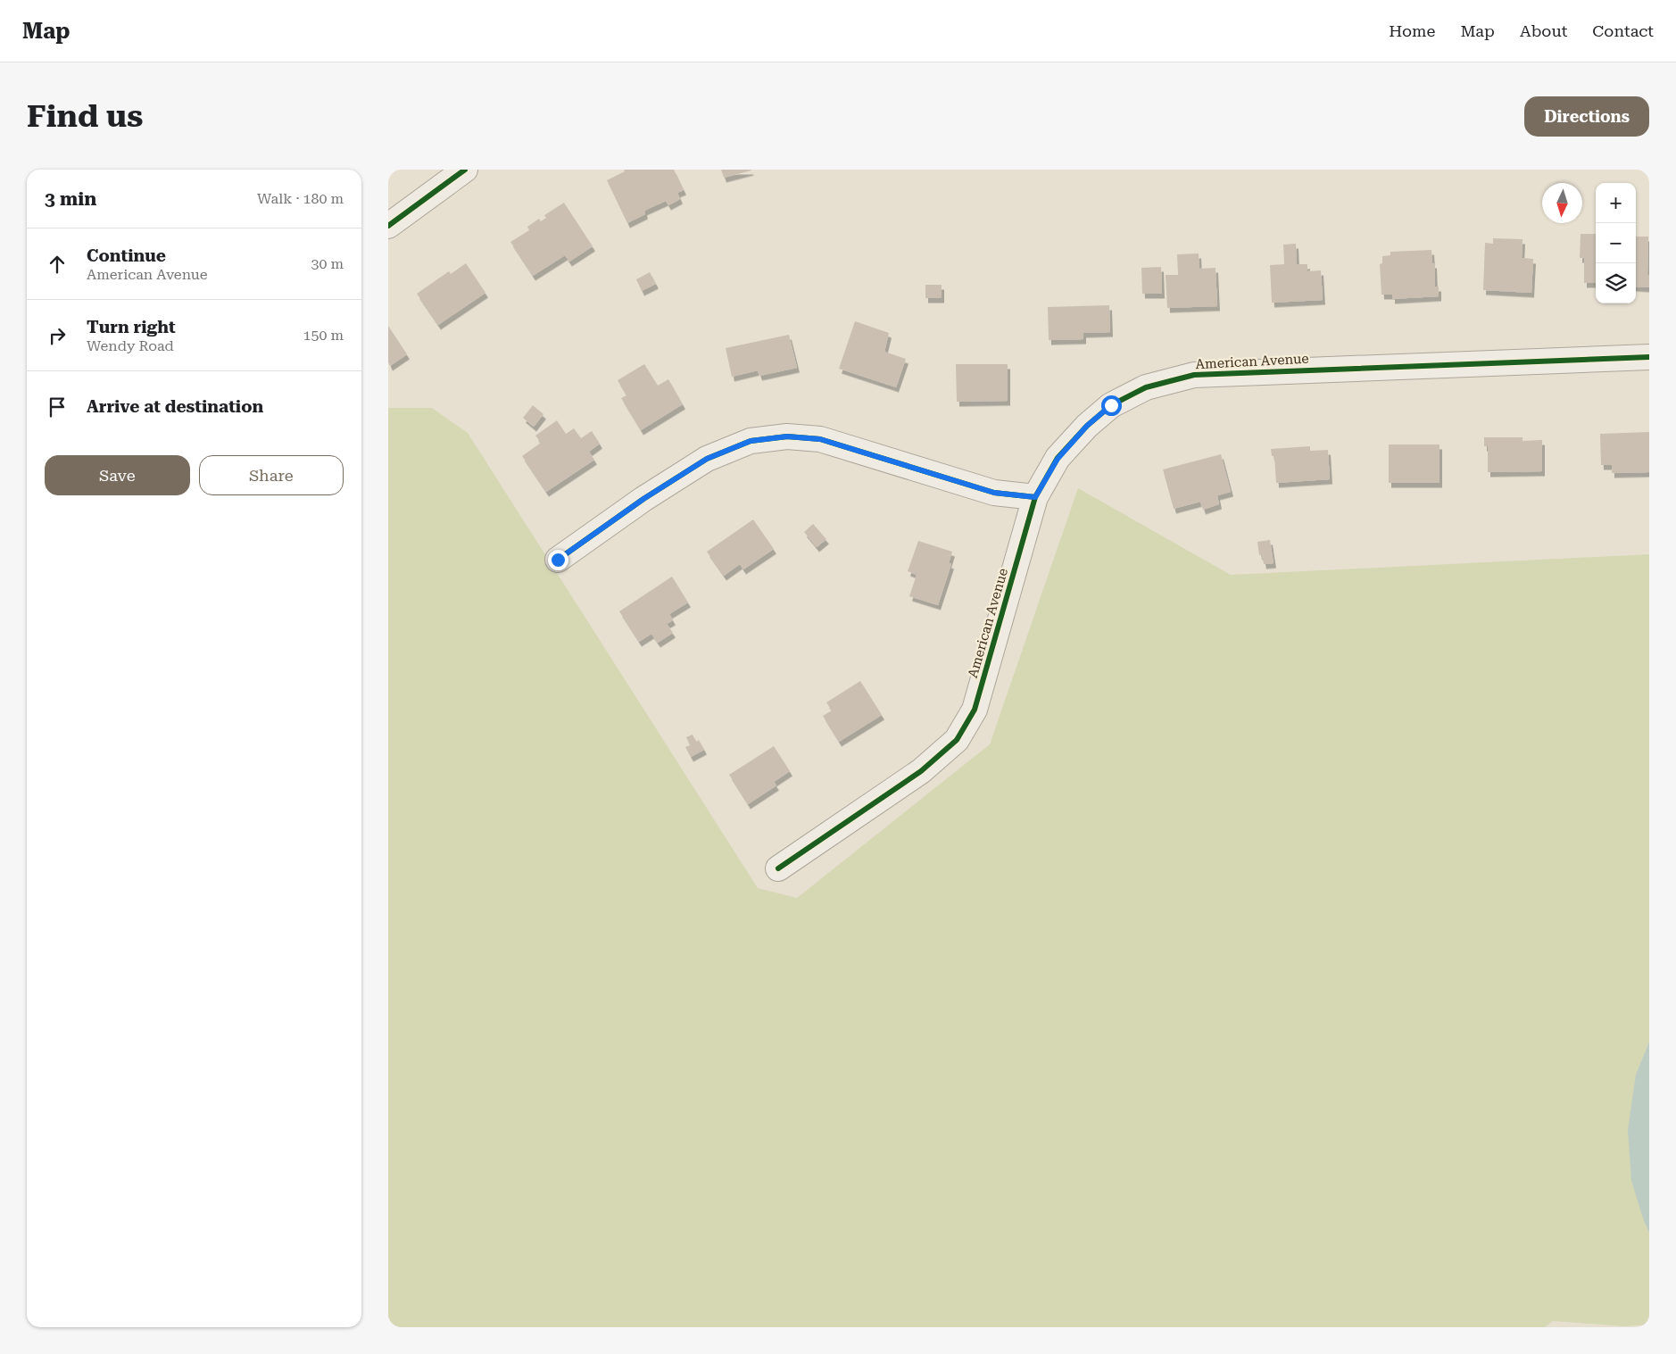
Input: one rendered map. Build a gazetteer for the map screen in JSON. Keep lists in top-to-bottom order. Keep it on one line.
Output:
{"streets":{"street":["American Avenue"]},"north":"bottom","page":{"header":"Map","nav":["Home","Map","About","Contact"],"buttons":["Directions",["Save","Share"]],"title":"Find us","heading":["3 min","Walk · 180 m"],"map_buttons":["+","−"],"list":[["Continue","American Avenue","30 m"],["Turn right","Wendy Road","150 m"],"Arrive at destination"]}}
